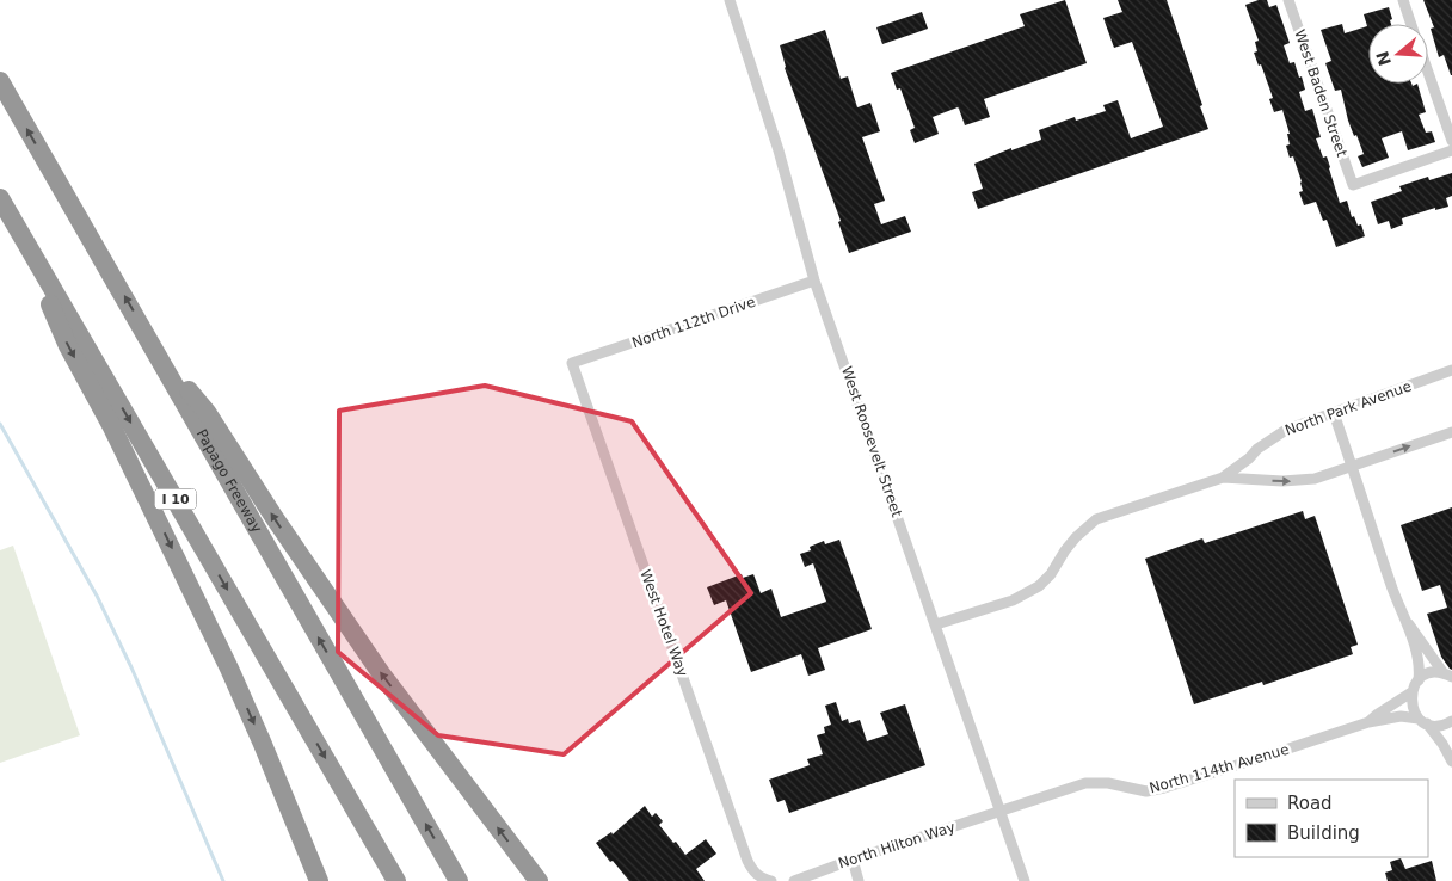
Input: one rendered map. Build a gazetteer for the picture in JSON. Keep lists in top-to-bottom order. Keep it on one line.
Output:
{"streets":{"highway":["Papago Freeway","I 10"],"street":["West Baden Street","North 112th Drive","North Park Avenue","West Roosevelt Street","West Hotel Way","North 114th Avenue","North Hilton Way"]},"crossings":[["North 112th Drive","West Roosevelt Street"],["North 112th Drive","West Hotel Way"],["North Park Avenue","West Roosevelt Street"],["West Roosevelt Street","North 114th Avenue"],["West Roosevelt Street","North Hilton Way"],["North 114th Avenue","North Hilton Way"]],"legend":["Road","Building"],"north":"left"}
